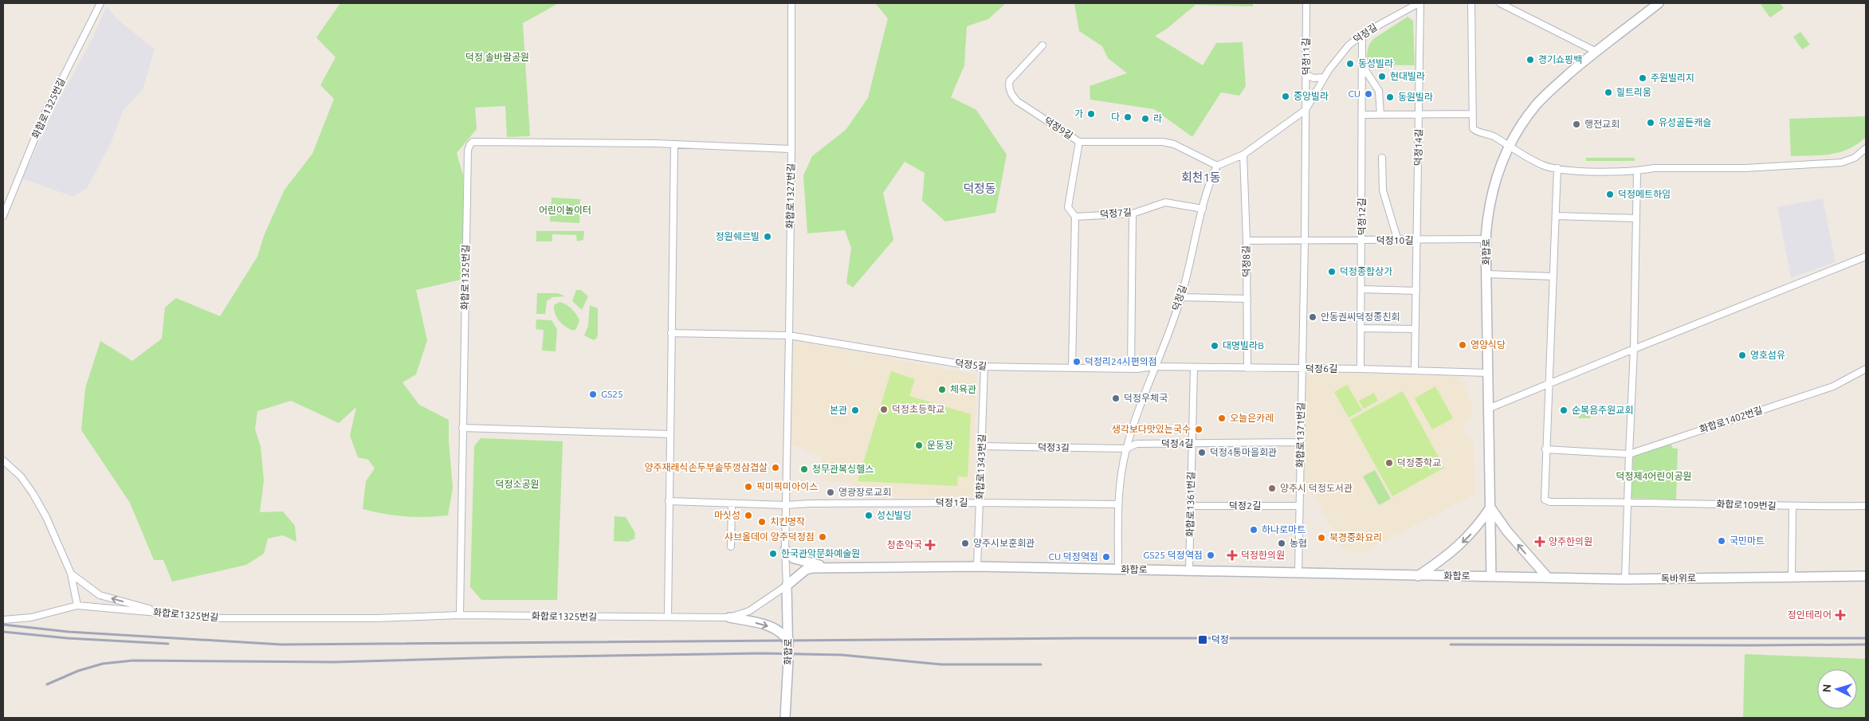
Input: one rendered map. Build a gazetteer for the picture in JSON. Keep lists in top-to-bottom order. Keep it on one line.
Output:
{"streets":{"main road":["화합로","독바위로"],"street":["덕정길","덕정11길","화합로1325번길","덕정9길","덕정14길","화합로1327번길","덕정7길","덕정12길","덕정10길","덕정8길","덕정5길","덕정6길","화합로1402번길","화합로1371번길","덕정4길","덕정3길","화합로1343번길","덕정1길","화합로1361번길","화합로109번길","덕정2길"]},"crossings":[["덕정길","덕정11길"],["덕정길","덕정9길"],["덕정길","덕정14길"],["덕정길","덕정7길"],["덕정길","덕정12길"],["덕정길","화합로"],["덕정길","덕정8길"],["덕정길","덕정5길"],["덕정길","덕정6길"],["덕정길","덕정4길"],["덕정길","덕정3길"],["덕정길","덕정1길"],["화합로1325번길","화합로1327번길"],["화합로1325번길","화합로"],["덕정14길","덕정10길"],["덕정14길","덕정6길"],["화합로1327번길","화합로"],["화합로1327번길","덕정5길"],["화합로1327번길","덕정1길"],["덕정12길","덕정10길"],["덕정12길","덕정6길"],["덕정10길","화합로"],["덕정10길","덕정8길"],["화합로","덕정6길"],["화합로","화합로1371번길"],["화합로","화합로1343번길"],["화합로","화합로1361번길"],["화합로","독바위로"],["덕정8길","덕정6길"],["덕정5길","덕정6길"],["덕정5길","화합로1343번길"],["덕정6길","화합로1371번길"],["덕정6길","화합로1361번길"],["화합로1371번길","덕정4길"],["화합로1371번길","덕정2길"],["덕정4길","덕정3길"],["덕정4길","화합로1361번길"],["덕정3길","화합로1343번길"],["화합로1343번길","덕정1길"],["화합로1361번길","덕정2길"]],"districts":["회천1동","덕정동"],"parks":["덕정 솔바람공원","어린이놀이터","덕정제4어린이공원","덕정소공원"],"places":{"other":["경기쇼핑백","동성빌라","현대빌라","주원빌리지","힐트리움","CU","중앙빌라","동원빌라","가","다","라","유성골든캐슬","행전교회","덕정메트하임","정원쉐르빌","덕정종합상가","안동권씨덕정종친회","영양식당","대명빌라B","영호섬유","덕정리24시편의점","체육관","GS25","덕정우체국","덕정초등학교","본관","순복음주원교회","오늘은카레","생각보다맛있는국수","운동장","덕정4통마을회관","덕정중학교","양주재래식손두부솥뚜껑삼겹살","청무관복싱헬스","픽미픽미아이스","양주시 덕정도서관","영광장로교회","마싯성","성신빌딩","치킨명작","하나로마트","샤브올데이 양주덕정점","북경중화요리","국민마트","양주시보훈회관","농협","한국관악문화예술원","GS25 덕정역점","CU 덕정역점"],"health":["양주한의원","청춘약국","덕정한의원","정인테리어"],"transit":["덕정"]},"north":"left"}
